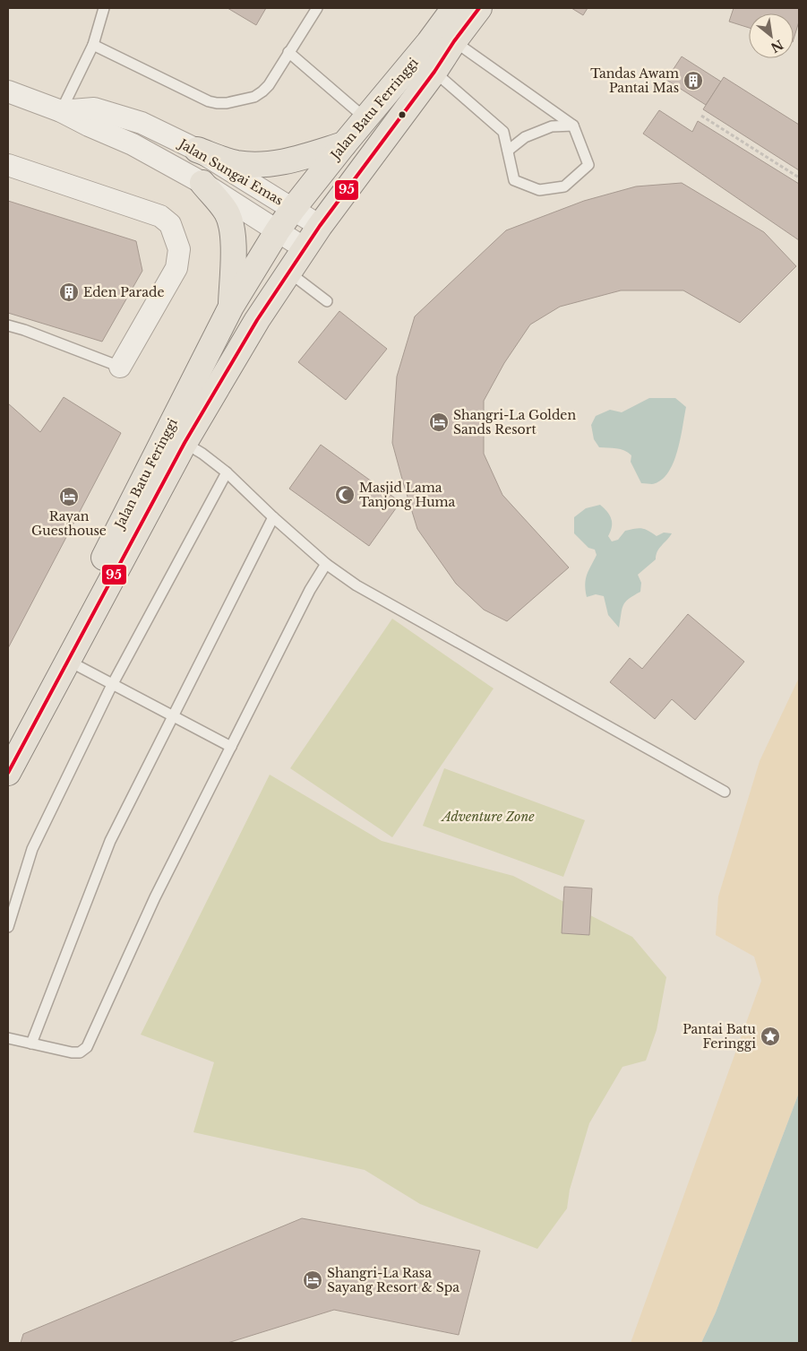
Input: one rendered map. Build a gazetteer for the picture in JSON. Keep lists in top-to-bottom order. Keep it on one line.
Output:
{"streets":{"main road":["Jalan Batu Ferringgi","Jalan Batu Feringgi"],"street":["Jalan Sungai Emas"]},"crossings":[["Jalan Batu Ferringgi","Jalan Sungai Emas"],["Jalan Batu Ferringgi","Jalan Batu Feringgi"],["Jalan Sungai Emas","Jalan Batu Feringgi"]],"parks":["Adventure Zone"],"places":{"building":["Tandas Awam Pantai Mas","Eden Parade"],"hotel":["Shangri-La Golden Sands Resort","Rayan Guesthouse","Shangri-La Rasa Sayang Resort & Spa"],"mosque":["Masjid Lama Tanjong Huma"],"place":["Pantai Batu Feringgi"]},"lines":["transit line 95"],"north":"bottom right"}
